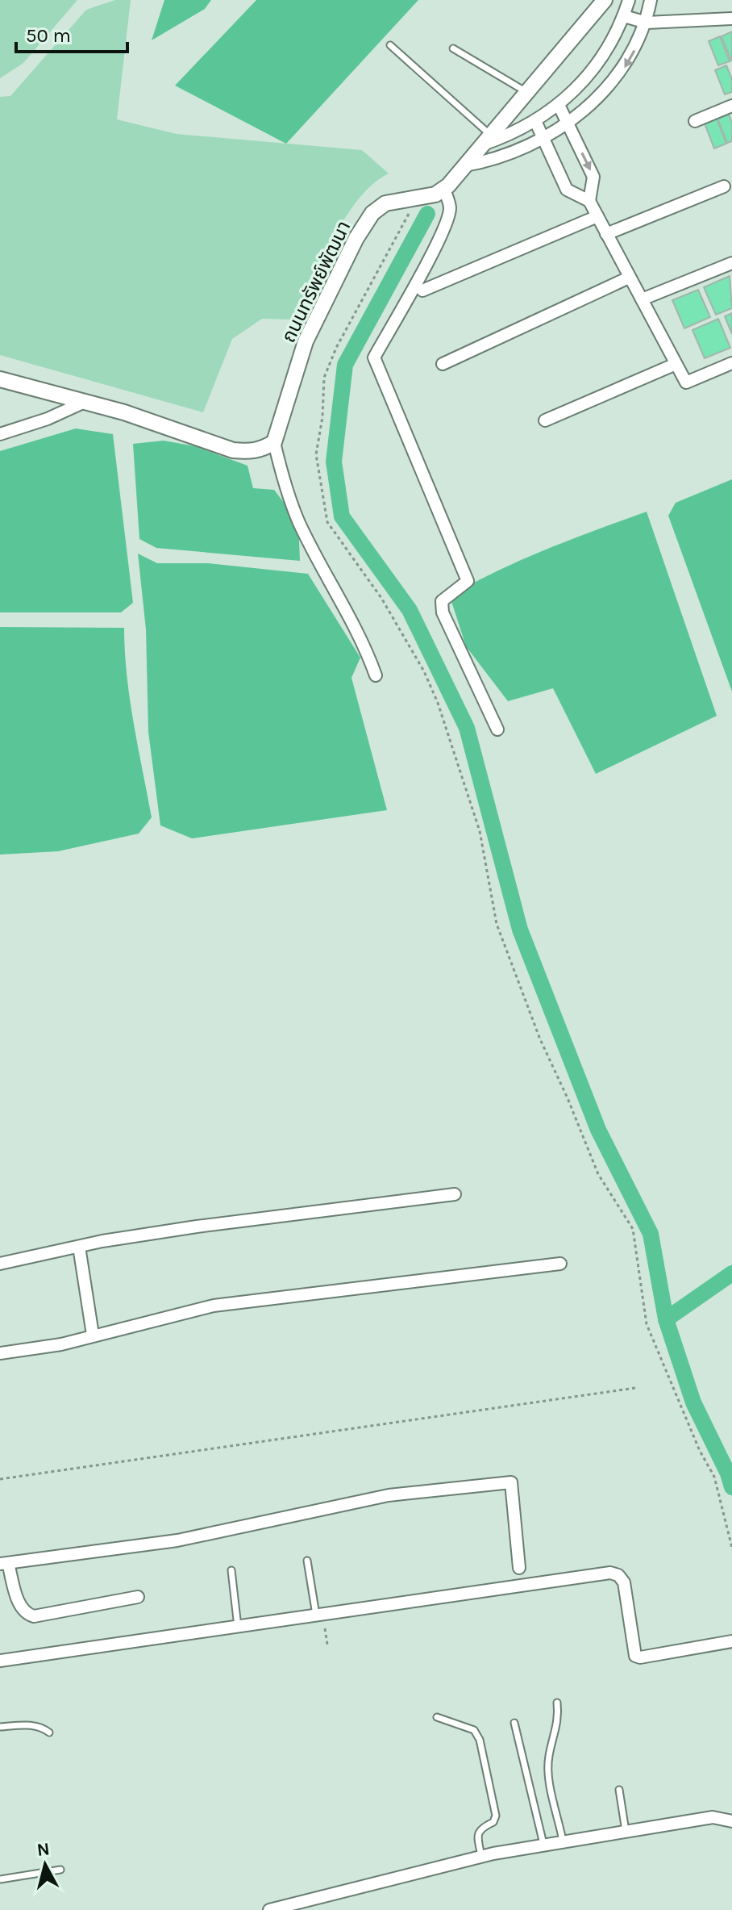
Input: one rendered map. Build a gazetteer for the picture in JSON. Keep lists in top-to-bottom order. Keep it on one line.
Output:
{"streets":{"street":["ถนนทรัพย์พัฒนา"]},"scale_bar":"50 m","north":"top"}
